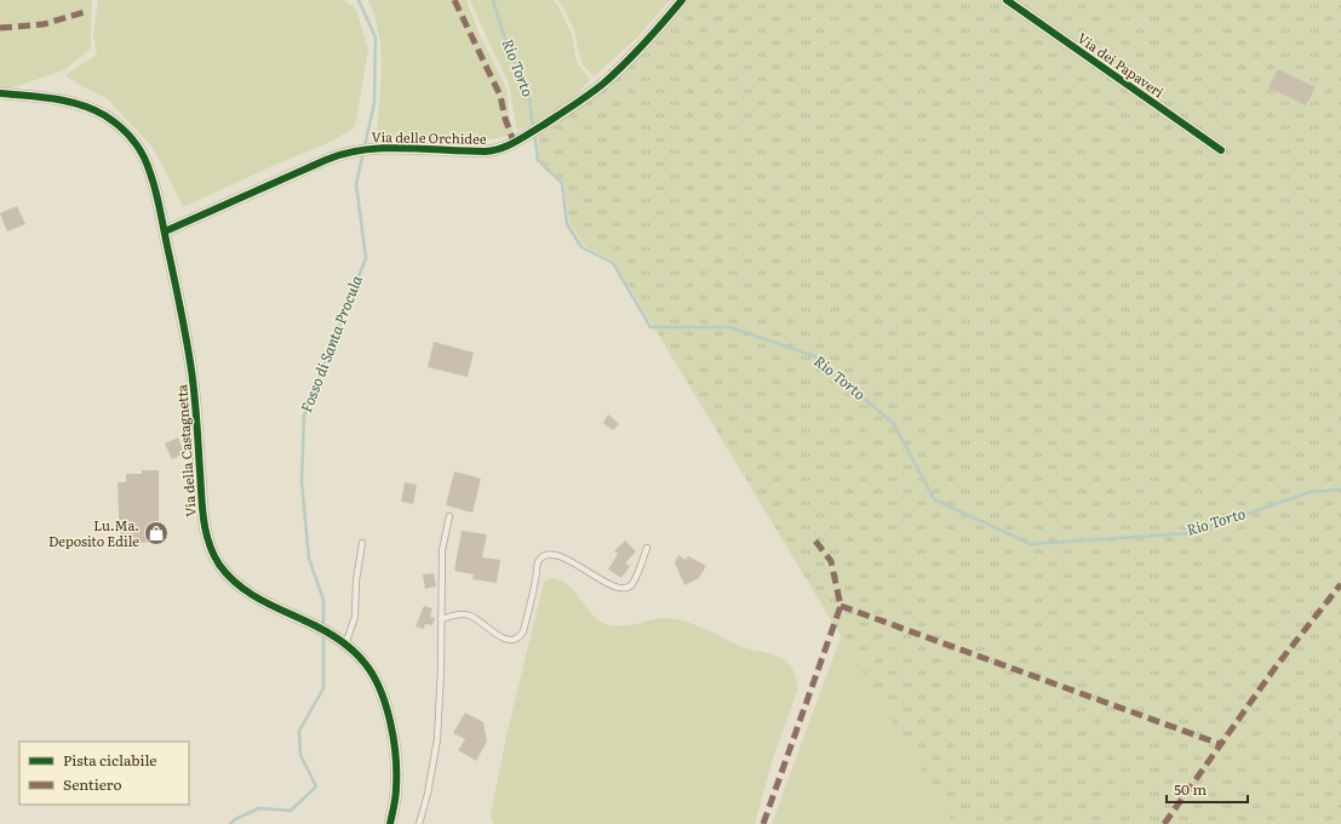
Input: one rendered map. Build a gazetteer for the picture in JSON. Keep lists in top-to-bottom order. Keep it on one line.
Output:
{"streets":{"street":["Via dei Papaveri","Via delle Orchidee","Via della Castagnetta"]},"crossings":[["Via delle Orchidee","Via della Castagnetta"]],"water":["Rio Torto","Fosso di Santa Procula"],"places":{"shop":["Lu.Ma. Deposito Edile"]},"legend":["Pista ciclabile","Sentiero"],"scale_bar":"50 m"}
